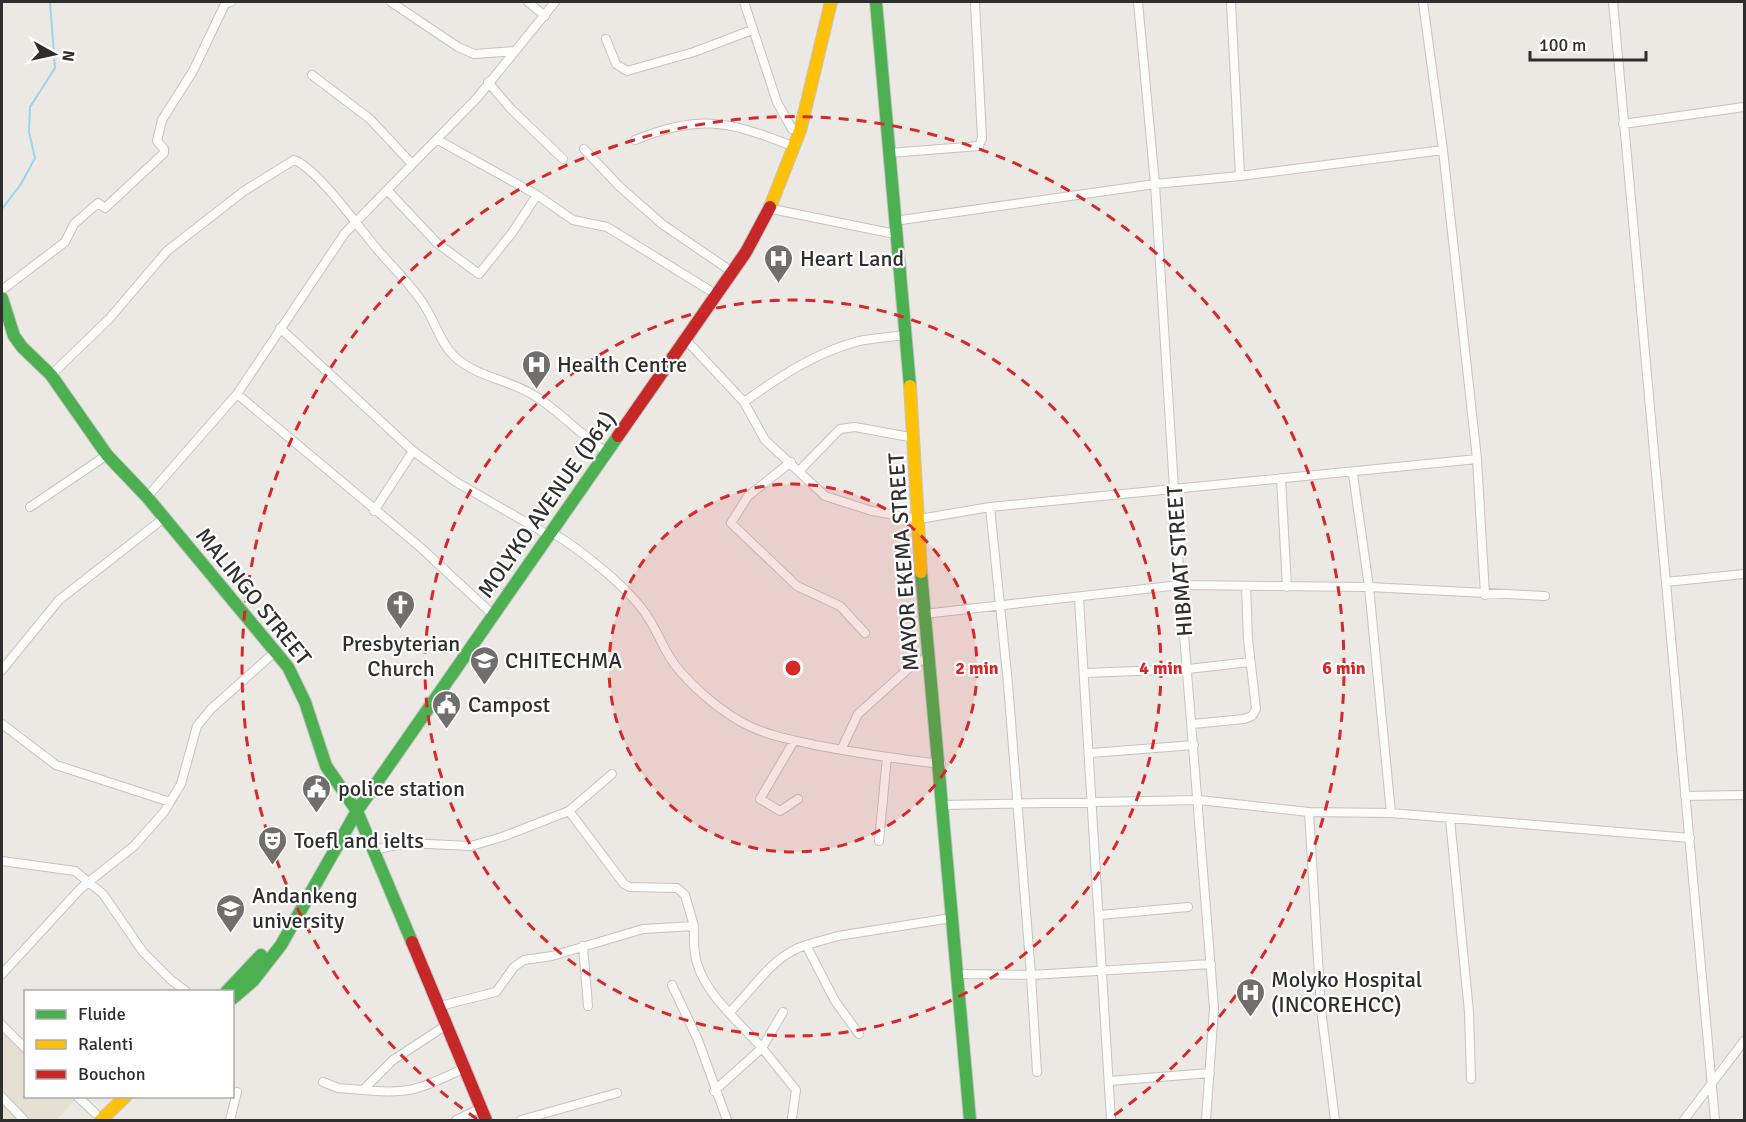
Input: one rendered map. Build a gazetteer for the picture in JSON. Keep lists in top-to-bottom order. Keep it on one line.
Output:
{"streets":{"main road":["MOLYKO AVENUE (D61)","MAYOR EKEMA STREET","MALINGO STREET"],"street":["HIBMAT STREET"]},"crossings":[["MOLYKO AVENUE (D61)","MALINGO STREET"]],"places":{"hospital":["Heart Land","Health Centre","Molyko Hospital (INCOREHCC)"],"church":["Presbyterian Church"],"school or university":["CHITECHMA","Andankeng university"],"public building":["Campost","police station"],"theatre":["Toefl and ielts"]},"legend":["Fluide","Ralenti","Bouchon"],"scale_bar":"100 m","north":"right","rings":["2 min","4 min","6 min"]}
